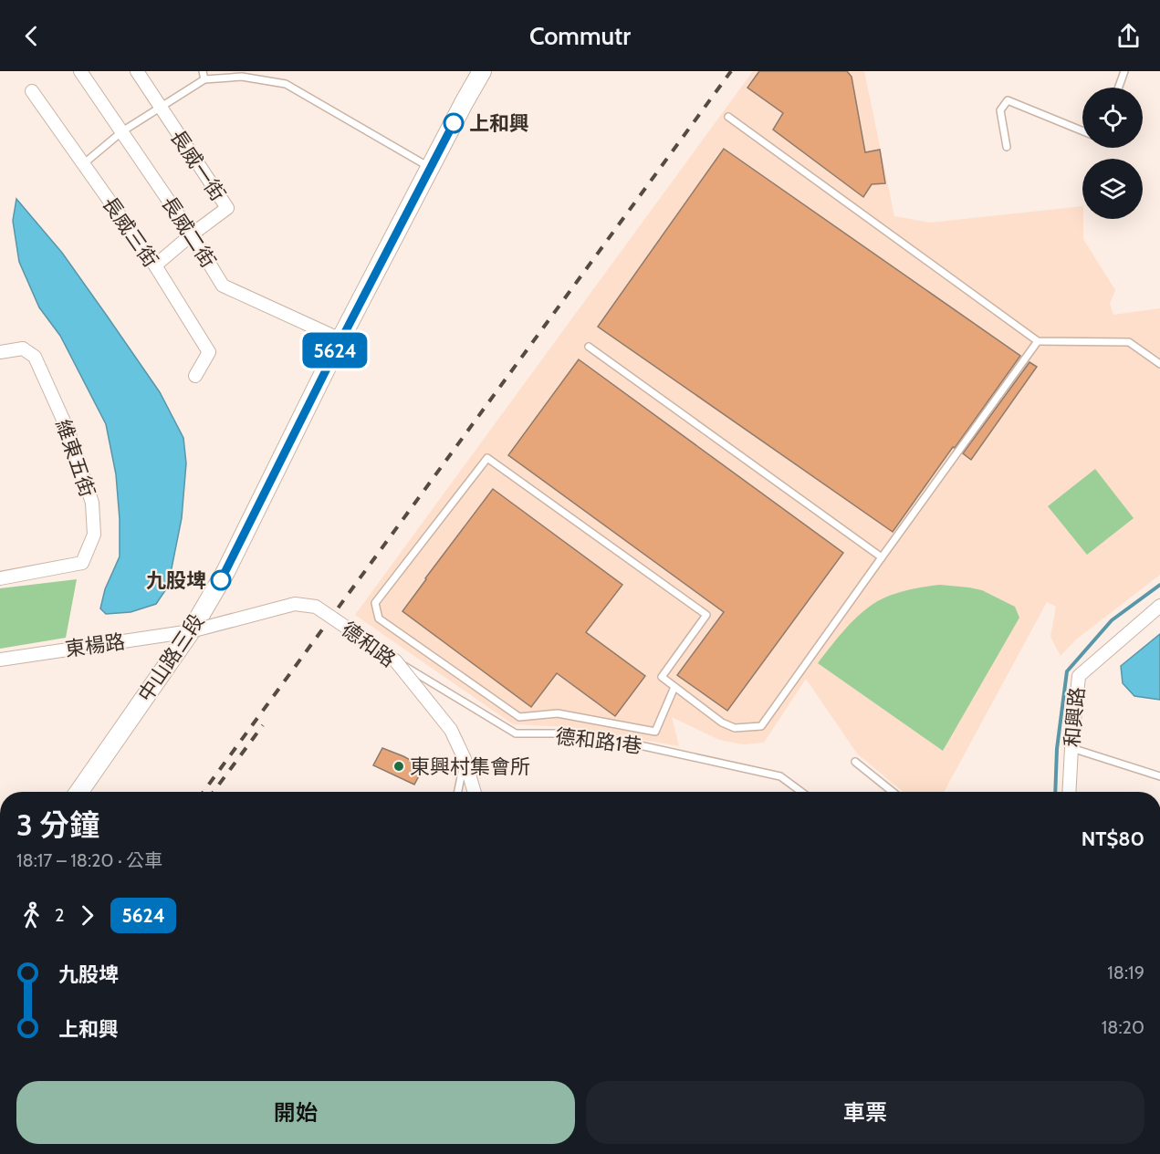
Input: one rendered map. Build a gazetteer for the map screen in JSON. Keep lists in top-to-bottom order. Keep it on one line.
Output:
{"streets":{"street":["長威一街","長威三街","長威二街","維東五街","德和路","東楊路","中山路三段","和興路"],"lane":["德和路1巷"]},"crossings":[["長威一街","長威三街"],["長威一街","長威二街"],["長威二街","中山路三段"],["德和路","東楊路"],["德和路","中山路三段"],["德和路","德和路1巷"],["東楊路","中山路三段"]],"places":["上和興","九股埤","東興村集會所"],"lines":["bus line 5624"],"page":{"header":"Commutr","on_map":"5624","heading":["3 分鐘","18:17 – 18:20 · 公車","NT$80"],"legs":["2","5624"],"list":[{"name":"九股埤","value":"18:19"},{"name":"上和興","value":"18:20"}],"buttons":["開始","車票"]}}
